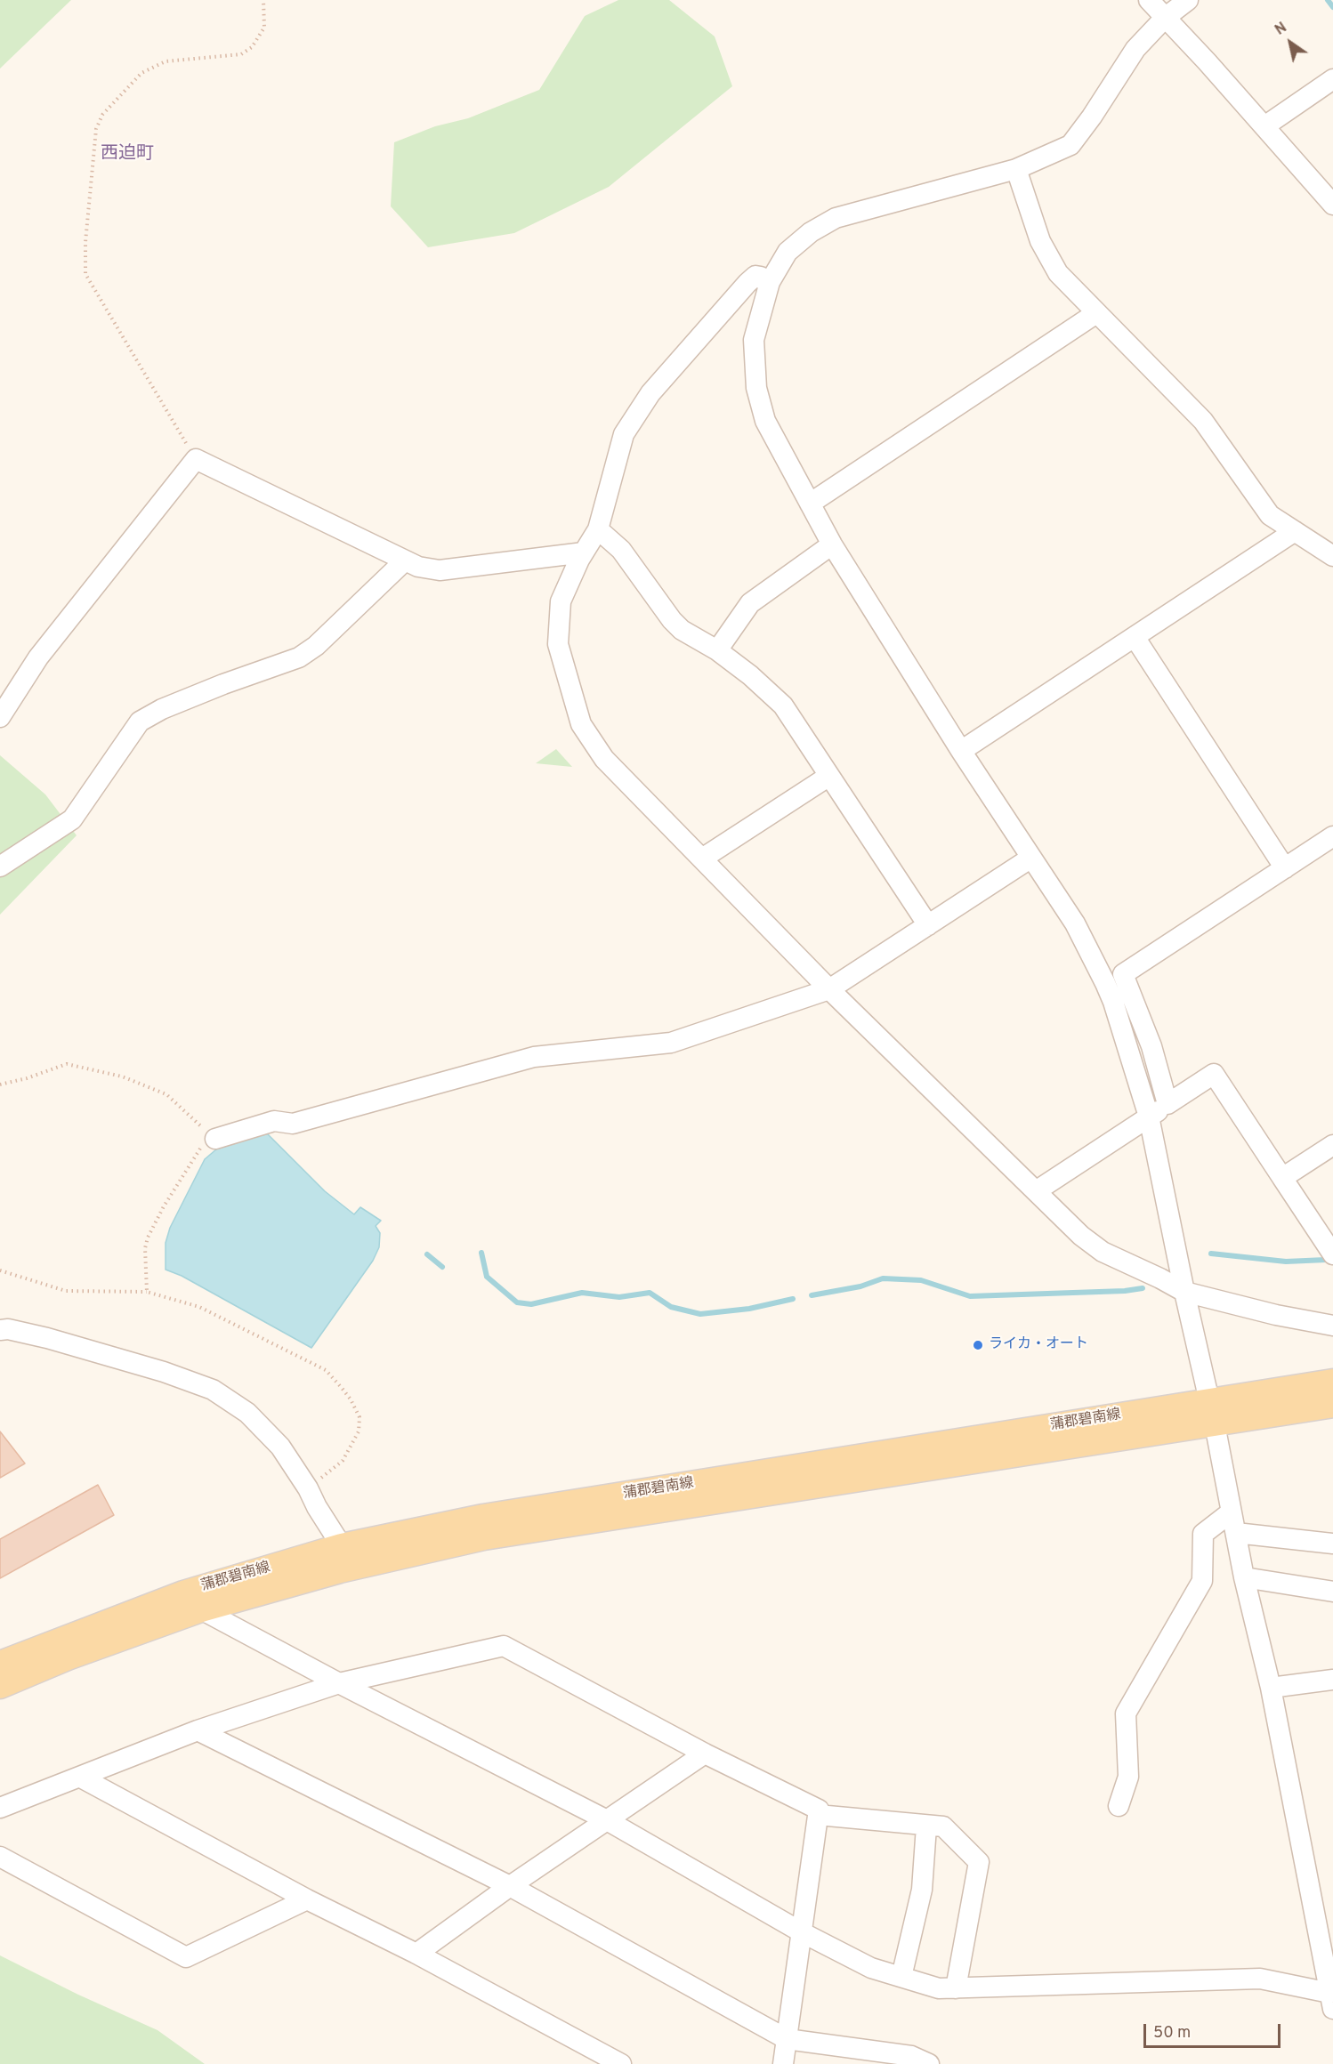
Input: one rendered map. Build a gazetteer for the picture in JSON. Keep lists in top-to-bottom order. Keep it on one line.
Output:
{"streets":{"main road":["蒲郡碧南線"]},"districts":["西迫町"],"places":["ライカ・オート"],"scale_bar":"50 m","north":"top left"}
